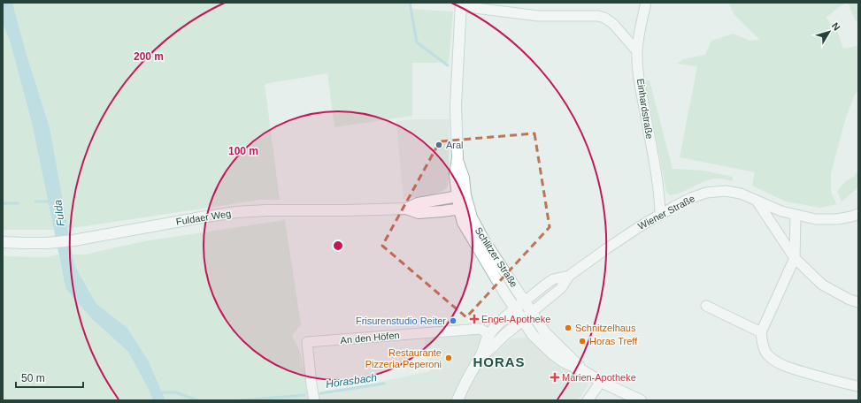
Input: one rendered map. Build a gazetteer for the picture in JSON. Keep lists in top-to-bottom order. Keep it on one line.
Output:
{"streets":{"main road":["Fuldaer Weg","Schlitzer Straße"],"street":["Einhardstraße","Wiener Straße","An den Höfen"]},"crossings":[["Einhardstraße","Wiener Straße"],["Wiener Straße","Schlitzer Straße"],["Fuldaer Weg","Schlitzer Straße"]],"districts":["HORAS"],"water":["Fulda","Horasbach"],"places":{"other":["Aral","Frisurenstudio Reiter","Schnitzelhaus","Horas Treff","Restaurante Pizzeria Peperoni"],"health":["Engel-Apotheke","Marien-Apotheke"]},"scale_bar":"50 m","north":"top right","rings":["200 m","100 m"]}
